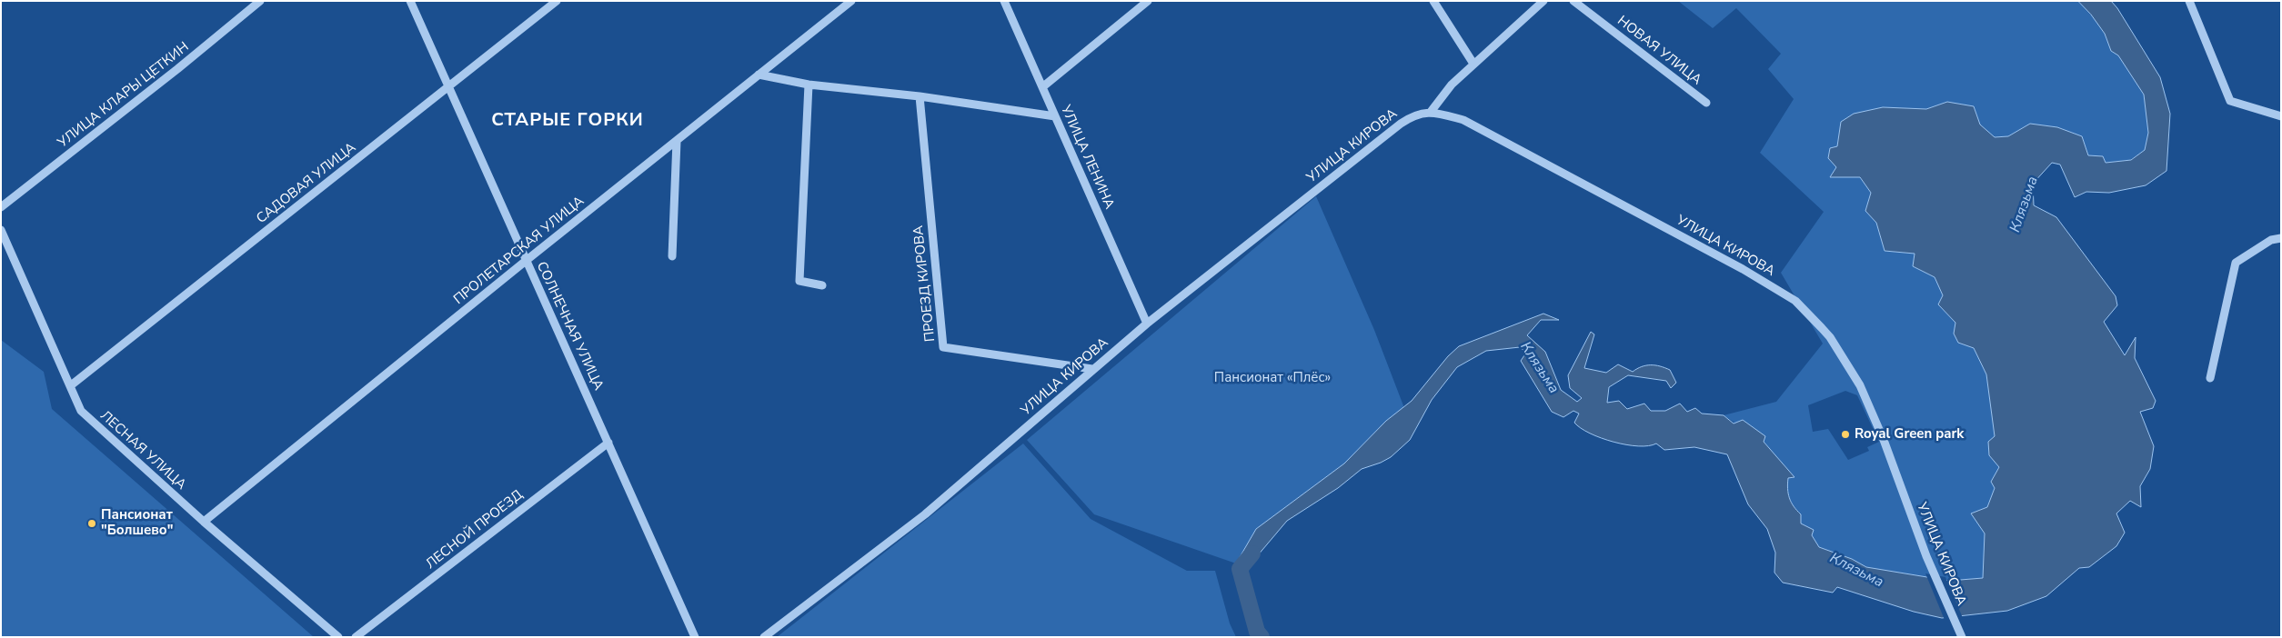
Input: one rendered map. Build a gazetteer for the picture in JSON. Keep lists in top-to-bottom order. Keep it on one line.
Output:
{"streets":{"street":["НОВАЯ УЛИЦА","УЛИЦА КЛАРЫ ЦЕТКИН","УЛИЦА КИРОВА","УЛИЦА ЛЕНИНА","САДОВАЯ УЛИЦА","ПРОЛЕТАРСКАЯ УЛИЦА","ПРОЕЗД КИРОВА","СОЛНЕЧНАЯ УЛИЦА","ЛЕСНАЯ УЛИЦА","ЛЕСНОЙ ПРОЕЗД"]},"crossings":[["УЛИЦА КИРОВА","УЛИЦА ЛЕНИНА"],["УЛИЦА КИРОВА","ПРОЕЗД КИРОВА"],["САДОВАЯ УЛИЦА","СОЛНЕЧНАЯ УЛИЦА"],["САДОВАЯ УЛИЦА","ЛЕСНАЯ УЛИЦА"],["ПРОЛЕТАРСКАЯ УЛИЦА","СОЛНЕЧНАЯ УЛИЦА"],["ПРОЛЕТАРСКАЯ УЛИЦА","ЛЕСНАЯ УЛИЦА"],["СОЛНЕЧНАЯ УЛИЦА","ЛЕСНОЙ ПРОЕЗД"]],"districts":["СТАРЫЕ ГОРКИ"],"water":["Клязьма"],"parks":["Пансионат «Плёс»"],"places":["Royal Green park","Пансионат \"Болшево\""]}
